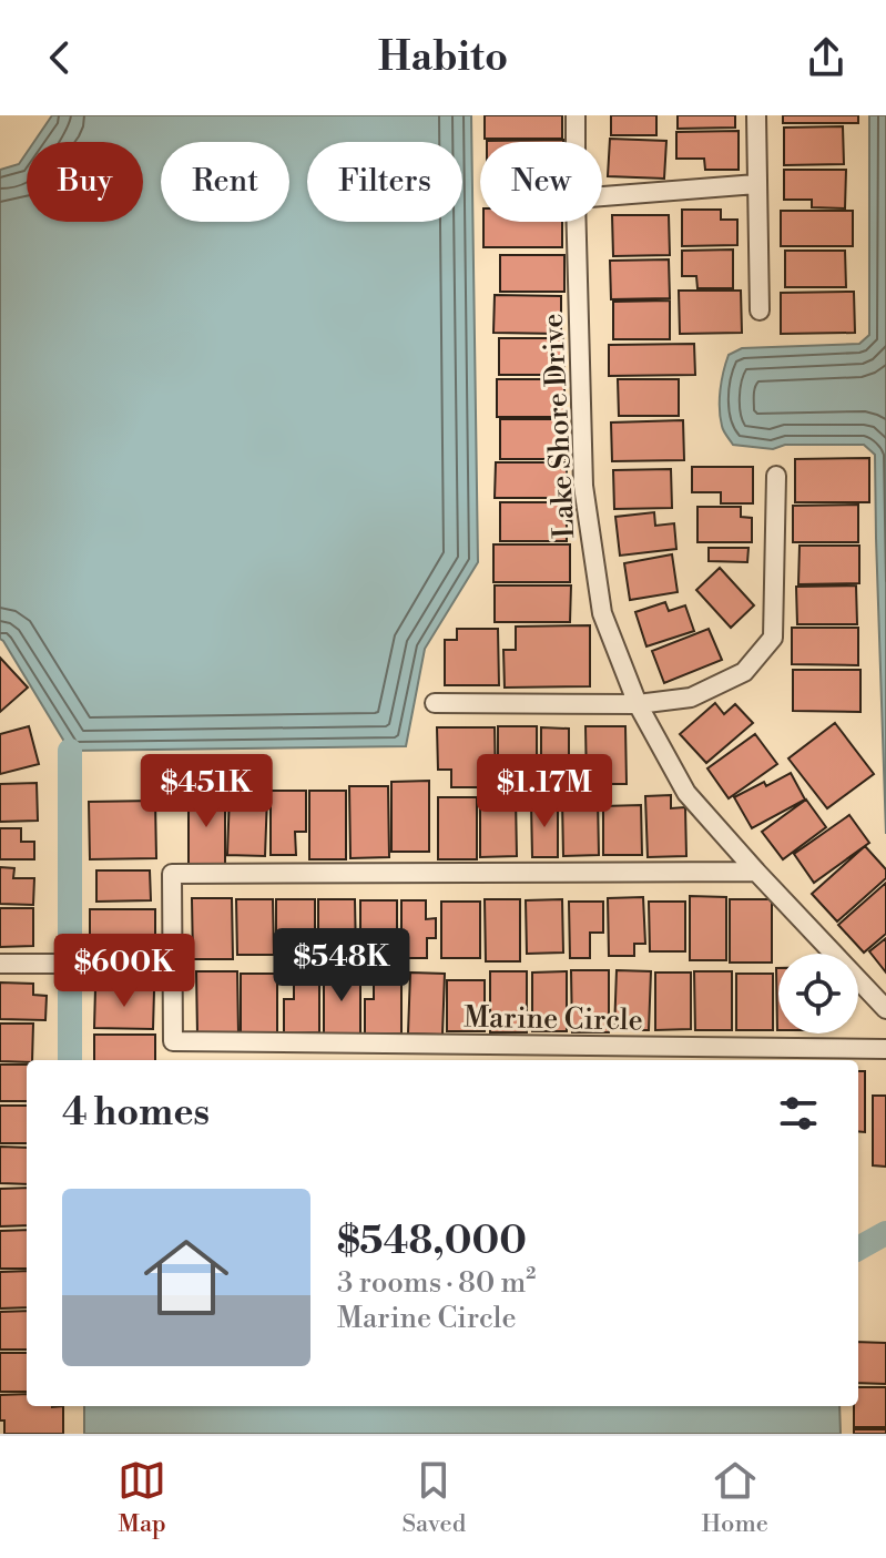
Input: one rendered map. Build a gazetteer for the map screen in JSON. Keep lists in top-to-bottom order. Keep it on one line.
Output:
{"streets":{"street":["Lake Shore Drive","Marine Circle"]},"crossings":[["Lake Shore Drive","Marine Circle"]],"page":{"header":"Habito","chip":["Buy","Rent","Filters","New"],"price":["$451K","$1.17M","$548K","$600K"],"heading":"4 homes","list":[{"name":"$548,000","note":"3 rooms · 80 m² · Marine Circle"}],"tabs":["Map","Saved","Home"]}}
